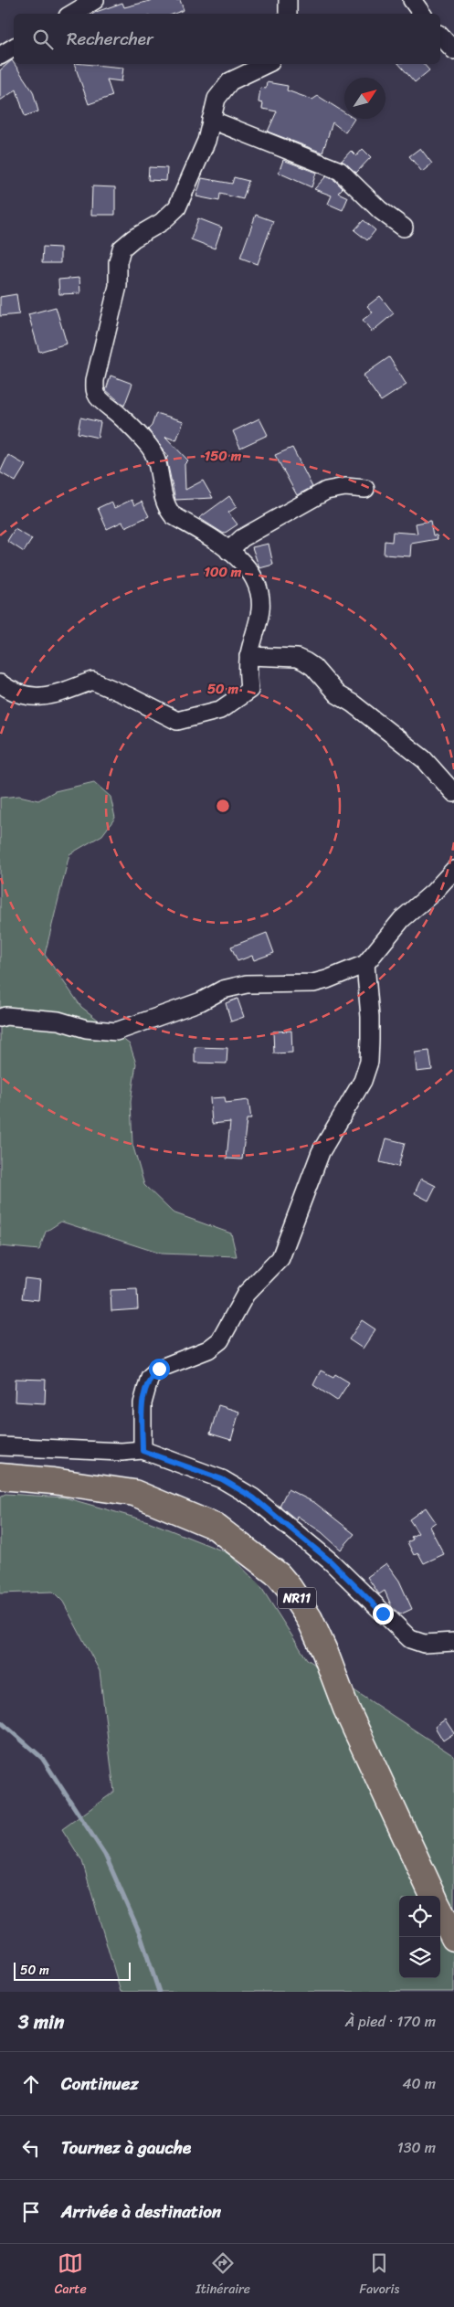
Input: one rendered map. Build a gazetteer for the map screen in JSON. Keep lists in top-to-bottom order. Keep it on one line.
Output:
{"streets":{"highway":["NR11"]},"scale_bar":"50 m","north":"top right","page":{"search":"Rechercher","scale":"50 m","heading":["3 min","À pied · 170 m"],"list":[["Continuez","40 m"],["Tournez à gauche","130 m"],"Arrivée à destination"],"nav":["Carte","Itinéraire","Favoris"]},"rings":["150 m","100 m","50 m"]}
